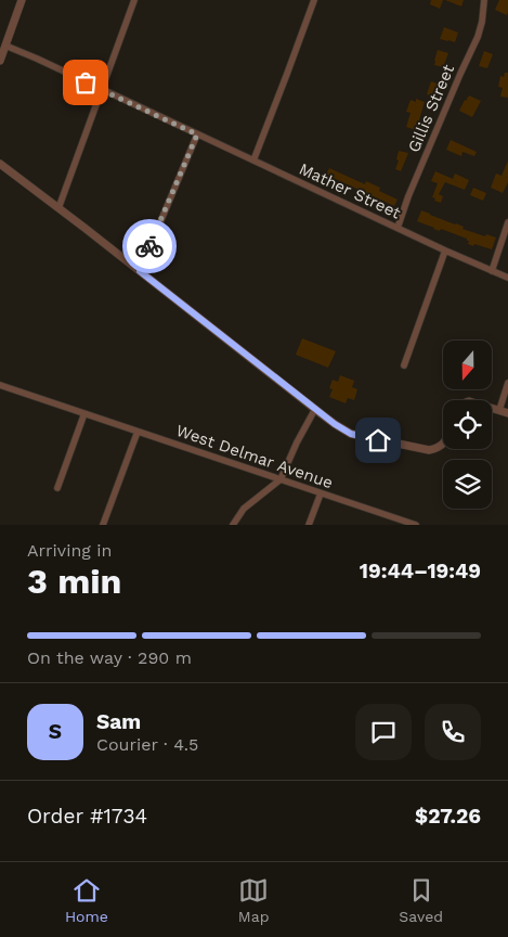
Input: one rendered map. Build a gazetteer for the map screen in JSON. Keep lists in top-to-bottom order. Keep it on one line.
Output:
{"streets":{"street":["Gillis Street","Mather Street","West Delmar Avenue"]},"crossings":[["Gillis Street","Mather Street"]],"north":"bottom","page":{"heading":["3 min","Arriving in","19:44–19:49"],"panel":["Sam","Courier · 4.5","Order #1734","$27.26"],"bar":"On the way · 290 m","round":"S","tabs":["Home","Map","Saved"]}}
